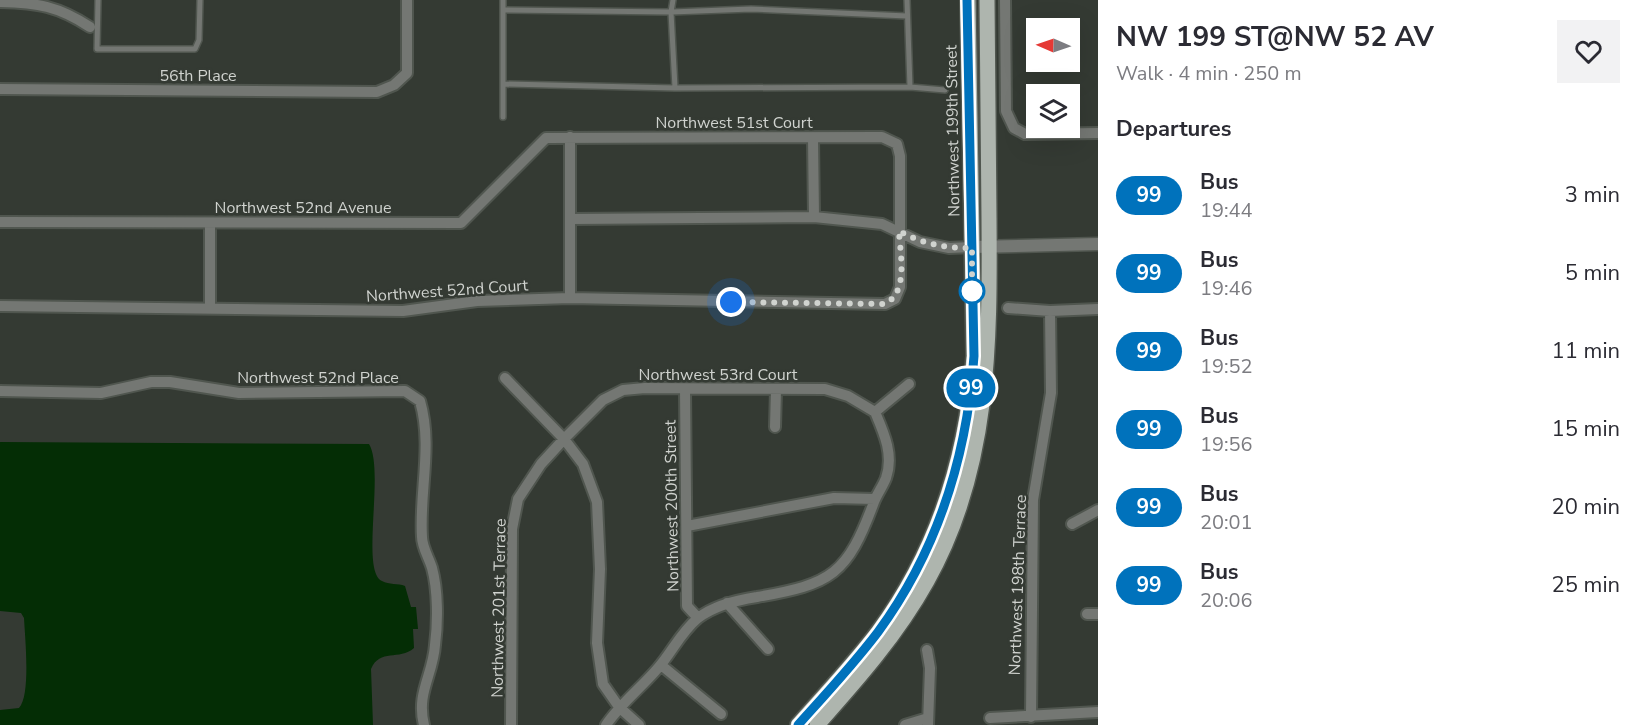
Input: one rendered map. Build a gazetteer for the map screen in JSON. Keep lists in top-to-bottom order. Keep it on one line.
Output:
{"streets":{"main road":["Northwest 199th Street"],"street":["56th Place","Northwest 51st Court","Northwest 52nd Avenue","Northwest 52nd Court","Northwest 53rd Court","Northwest 52nd Place","Northwest 200th Street","Northwest 198th Terrace","Northwest 201st Terrace"]},"crossings":[["Northwest 51st Court","Northwest 52nd Avenue"],["Northwest 51st Court","Northwest 52nd Court"],["Northwest 53rd Court","Northwest 200th Street"],["Northwest 53rd Court","Northwest 201st Terrace"]],"lines":["bus line 99"],"north":"left","page":{"on_map":"99","heading":[["NW 199 ST@NW 52 AV","Walk · 4 min · 250 m"],"Departures"],"list":[{"mark":"99","name":"Bus","note":"19:44","value":"3 min"},{"mark":"99","name":"Bus","note":"19:46","value":"5 min"},{"mark":"99","name":"Bus","note":"19:52","value":"11 min"},{"mark":"99","name":"Bus","note":"19:56","value":"15 min"},{"mark":"99","name":"Bus","note":"20:01","value":"20 min"},{"mark":"99","name":"Bus","note":"20:06","value":"25 min"}]}}
